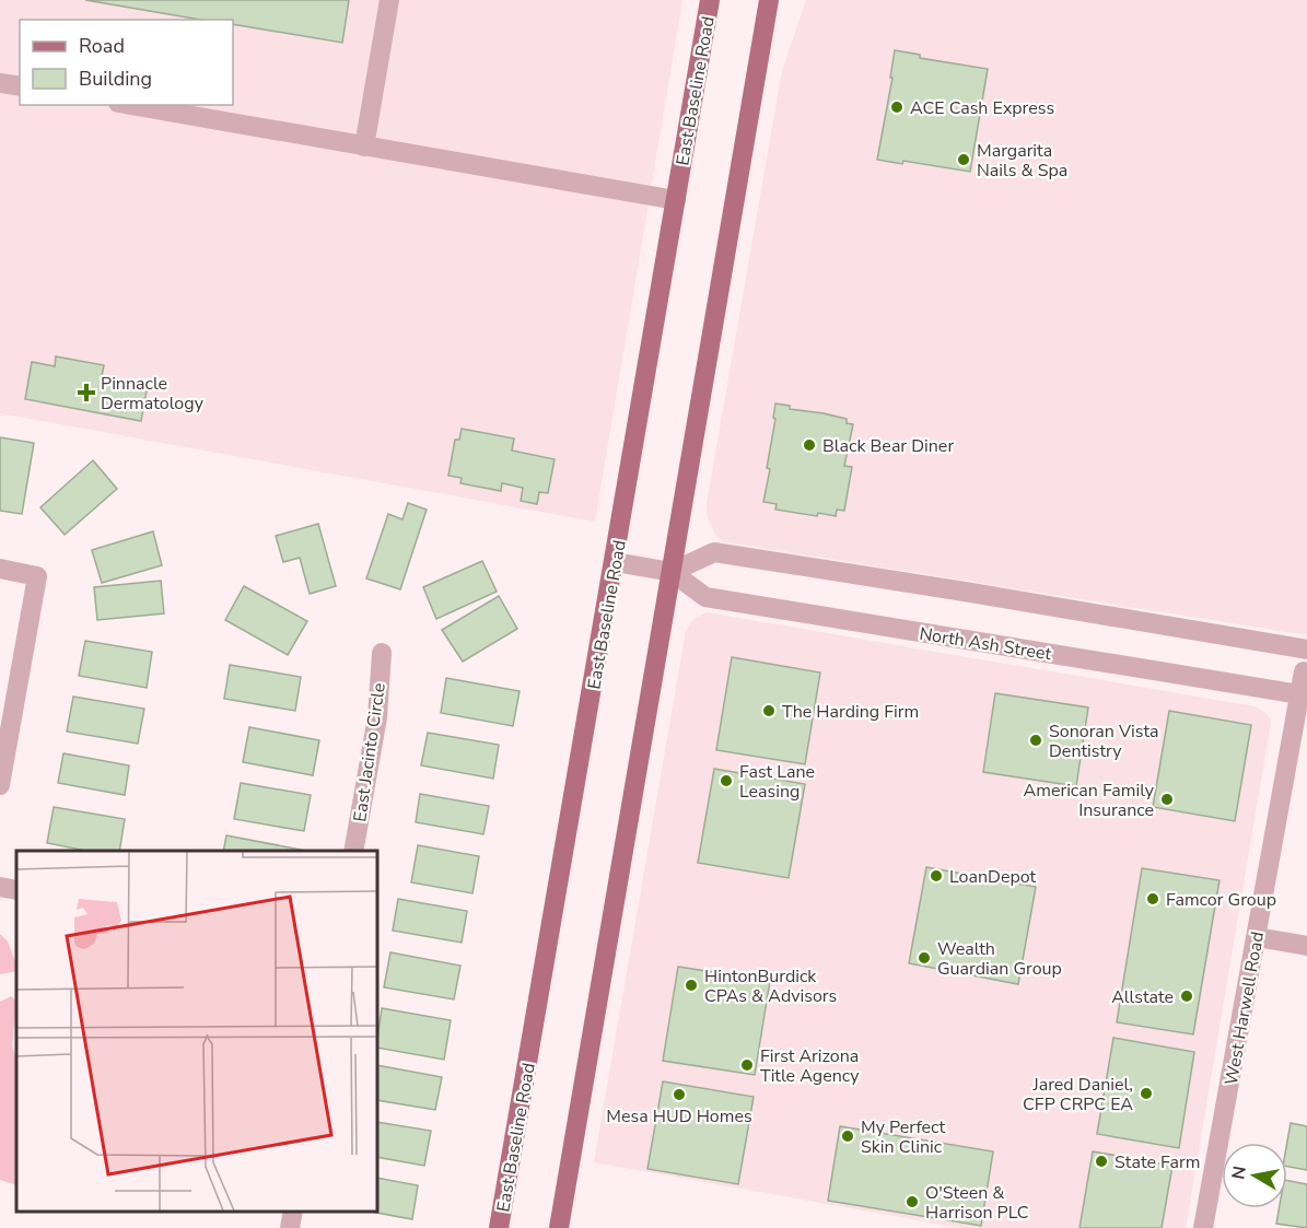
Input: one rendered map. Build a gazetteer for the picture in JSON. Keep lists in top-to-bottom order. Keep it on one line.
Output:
{"streets":{"main road":["East Baseline Road"],"street":["North Ash Street","East Jacinto Circle","West Harwell Road"]},"crossings":[["East Baseline Road","North Ash Street"],["North Ash Street","West Harwell Road"]],"places":{"other":["ACE Cash Express","Margarita Nails & Spa","Black Bear Diner","The Harding Firm","Sonoran Vista Dentistry","Fast Lane Leasing","American Family Insurance","LoanDepot","Famcor Group","Wealth Guardian Group","HintonBurdick CPAs & Advisors","Allstate","First Arizona Title Agency","Jared Daniel, CFP CRPC EA","Mesa HUD Homes","My Perfect Skin Clinic","State Farm","O'Steen & Harrison PLC"],"health":["Pinnacle Dermatology"]},"legend":["Road","Building"],"north":"left"}
